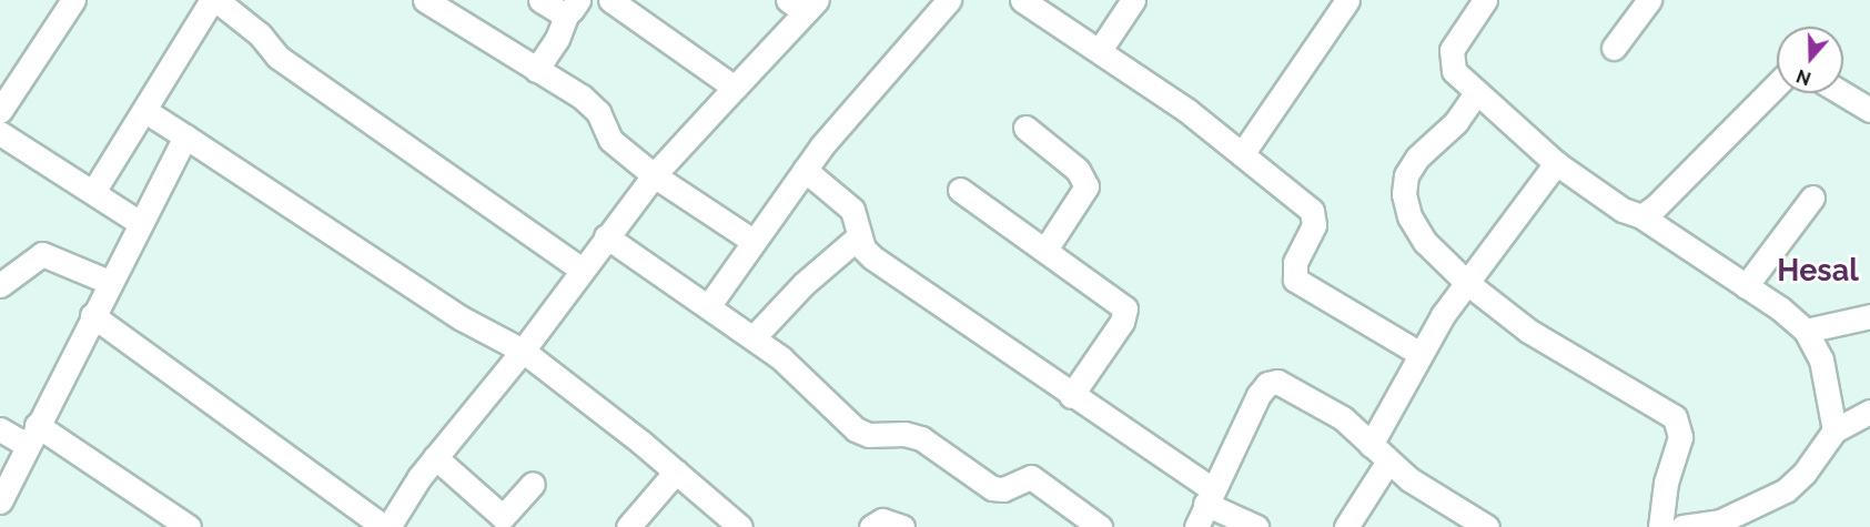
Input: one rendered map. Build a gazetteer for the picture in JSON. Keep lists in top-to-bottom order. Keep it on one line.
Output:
{"districts":["Hesal"],"north":"bottom"}
